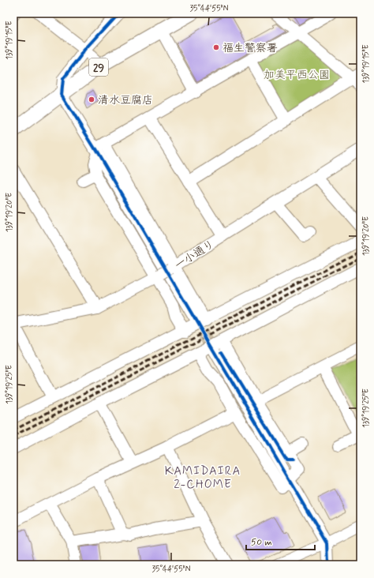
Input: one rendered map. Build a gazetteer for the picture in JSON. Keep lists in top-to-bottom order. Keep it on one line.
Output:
{"streets":{"main road":["29"],"street":["一小通り"]},"districts":["KAMIDAIRA 2-CHOME"],"parks":["加美平西公園"],"places":["福生警察署","清水豆腐店"],"scale_bar":"50 m","coordinates":["35°44'55\"N","139°19'15\"E","139°19'20\"E","139°19'25\"E"]}
